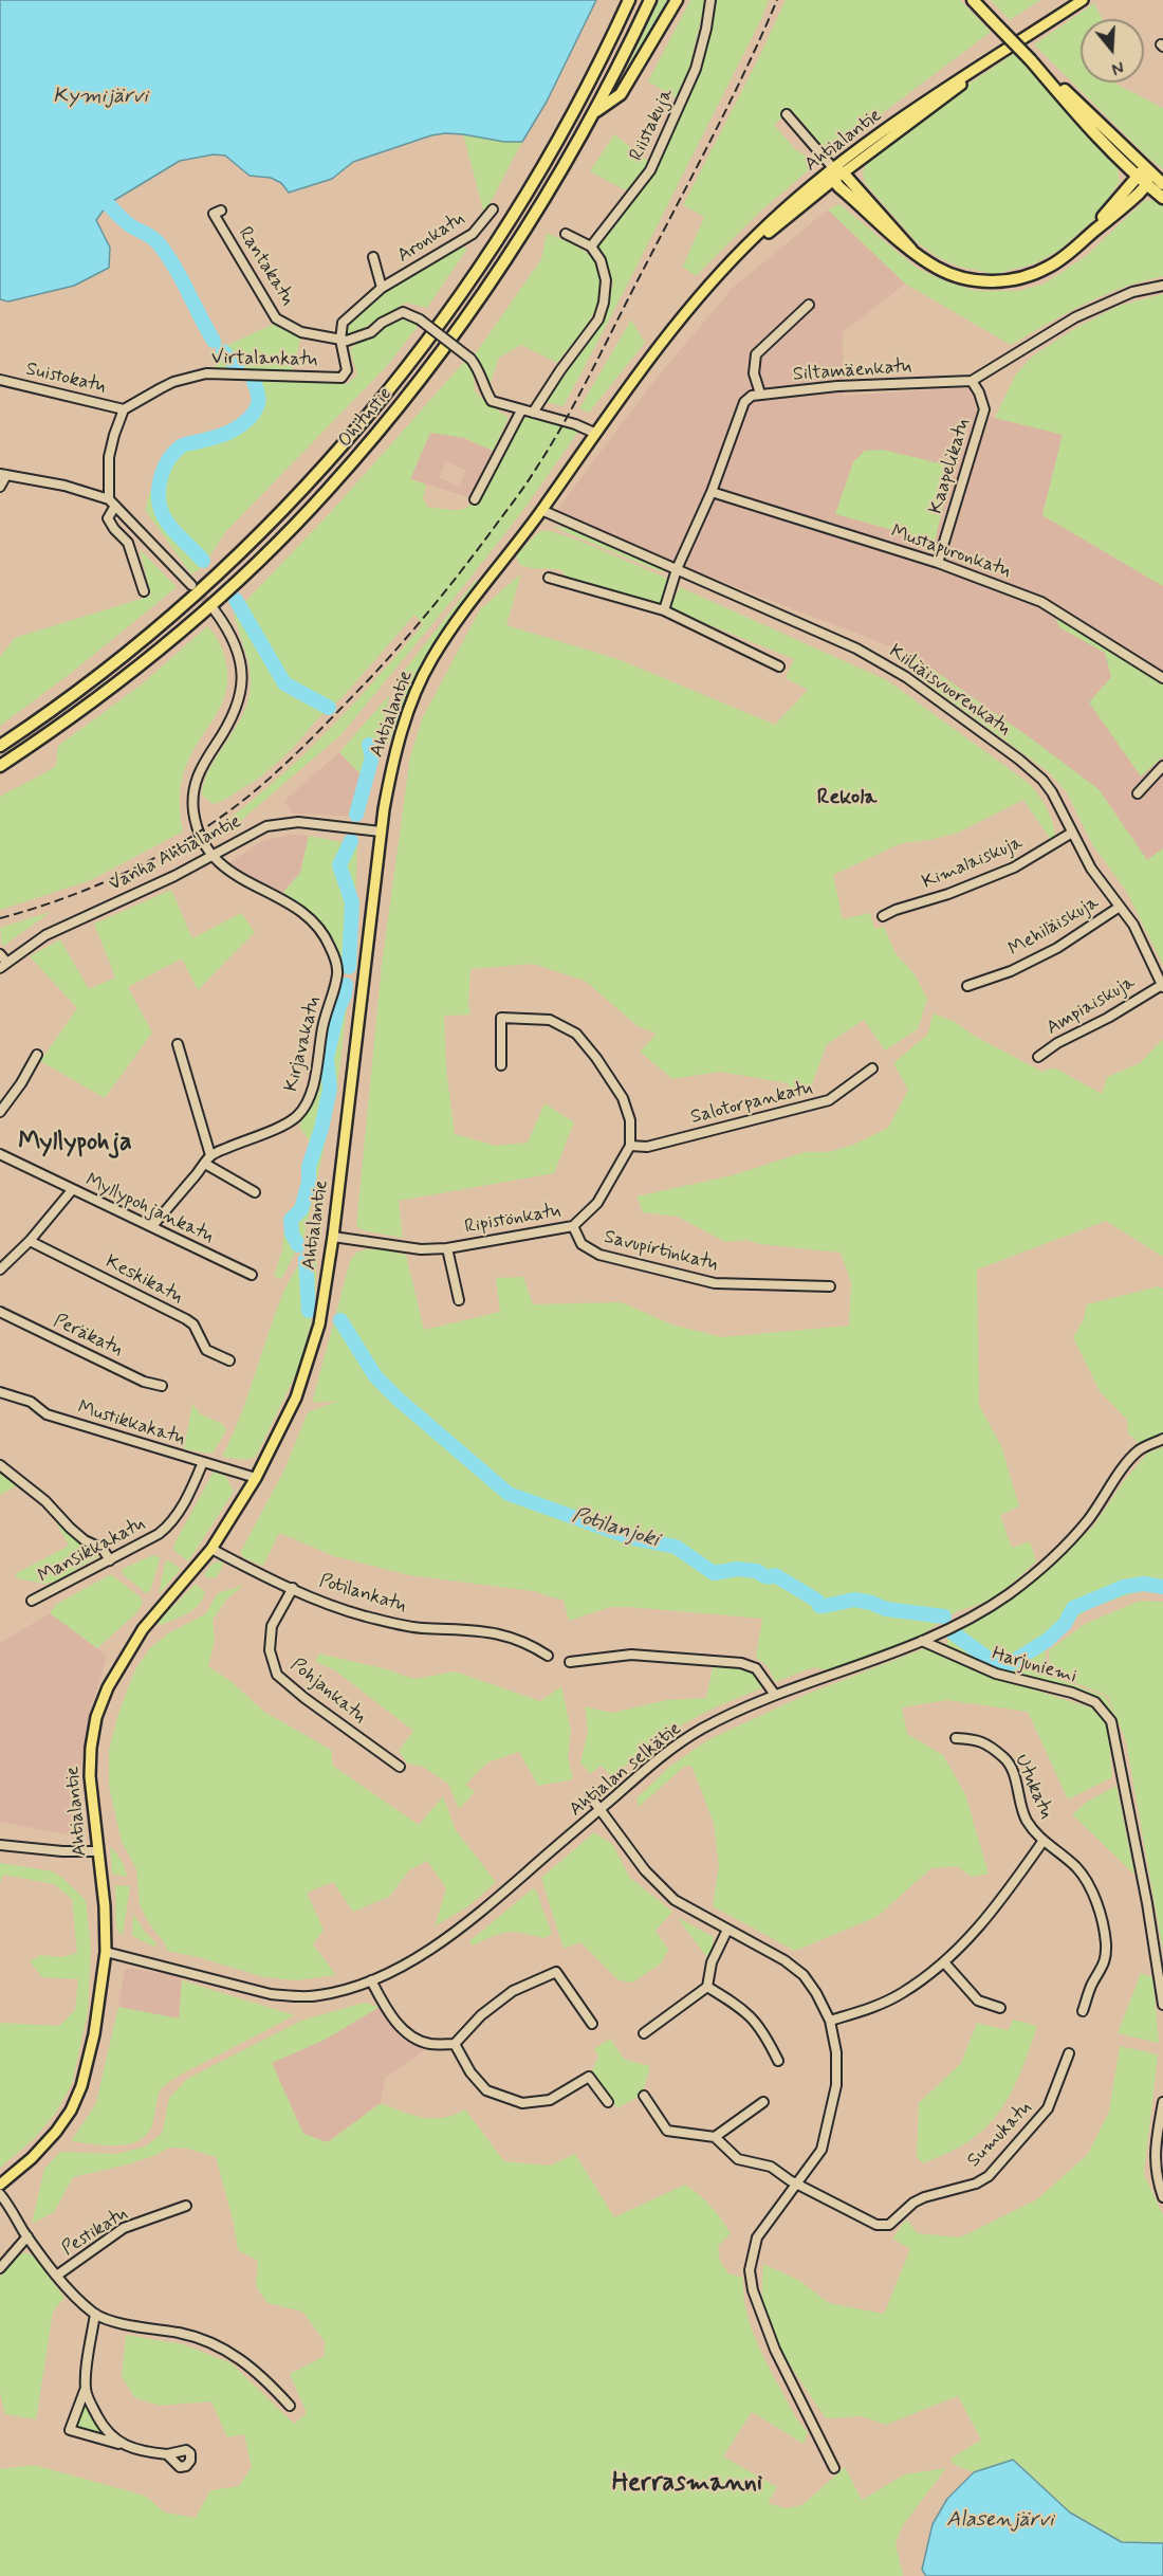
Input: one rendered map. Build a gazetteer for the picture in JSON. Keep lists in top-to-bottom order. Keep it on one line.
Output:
{"streets":{"highway":["Ohitustie"],"main road":["Ahtialantie"],"street":["Riistakuja","Aronkatu","Rantakatu","Virtalankatu","Siltamäenkatu","Suistokatu","Kaapelikatu","Mustapuronkatu","Kiiliäisvuorenkatu","Vanha Ahtialantie","Kimalaiskuja","Mehiläiskuja","Ampiaiskuja","Kirjavakatu","Salotorpankatu","Myllypohjankatu","Ripistönkatu","Savupirtinkatu","Keskikatu","Peräkatu","Mustikkakatu","Mansikkakatu","Potilankatu","Harjuniemi","Pohjankatu","Ahtialan selkätie","Utukatu","Sumukatu","Pestikatu"]},"crossings":[["Ahtialantie","Kiiliäisvuorenkatu"],["Ahtialantie","Vanha Ahtialantie"],["Ahtialantie","Ripistönkatu"],["Ahtialantie","Mustikkakatu"],["Ahtialantie","Potilankatu"],["Ahtialantie","Ahtialan selkätie"],["Aronkatu","Rantakatu"],["Aronkatu","Virtalankatu"],["Rantakatu","Virtalankatu"],["Virtalankatu","Suistokatu"],["Siltamäenkatu","Kaapelikatu"],["Kaapelikatu","Mustapuronkatu"],["Kiiliäisvuorenkatu","Kimalaiskuja"],["Kiiliäisvuorenkatu","Mehiläiskuja"],["Kiiliäisvuorenkatu","Ampiaiskuja"],["Vanha Ahtialantie","Kirjavakatu"],["Salotorpankatu","Ripistönkatu"],["Ripistönkatu","Savupirtinkatu"],["Mustikkakatu","Mansikkakatu"],["Potilankatu","Pohjankatu"],["Harjuniemi","Ahtialan selkätie"]],"districts":["Rekola","Myllypohja","Herrasmanni"],"water":["Kymijärvi","Potilanjoki","Alasenjärvi"],"north":"bottom"}
